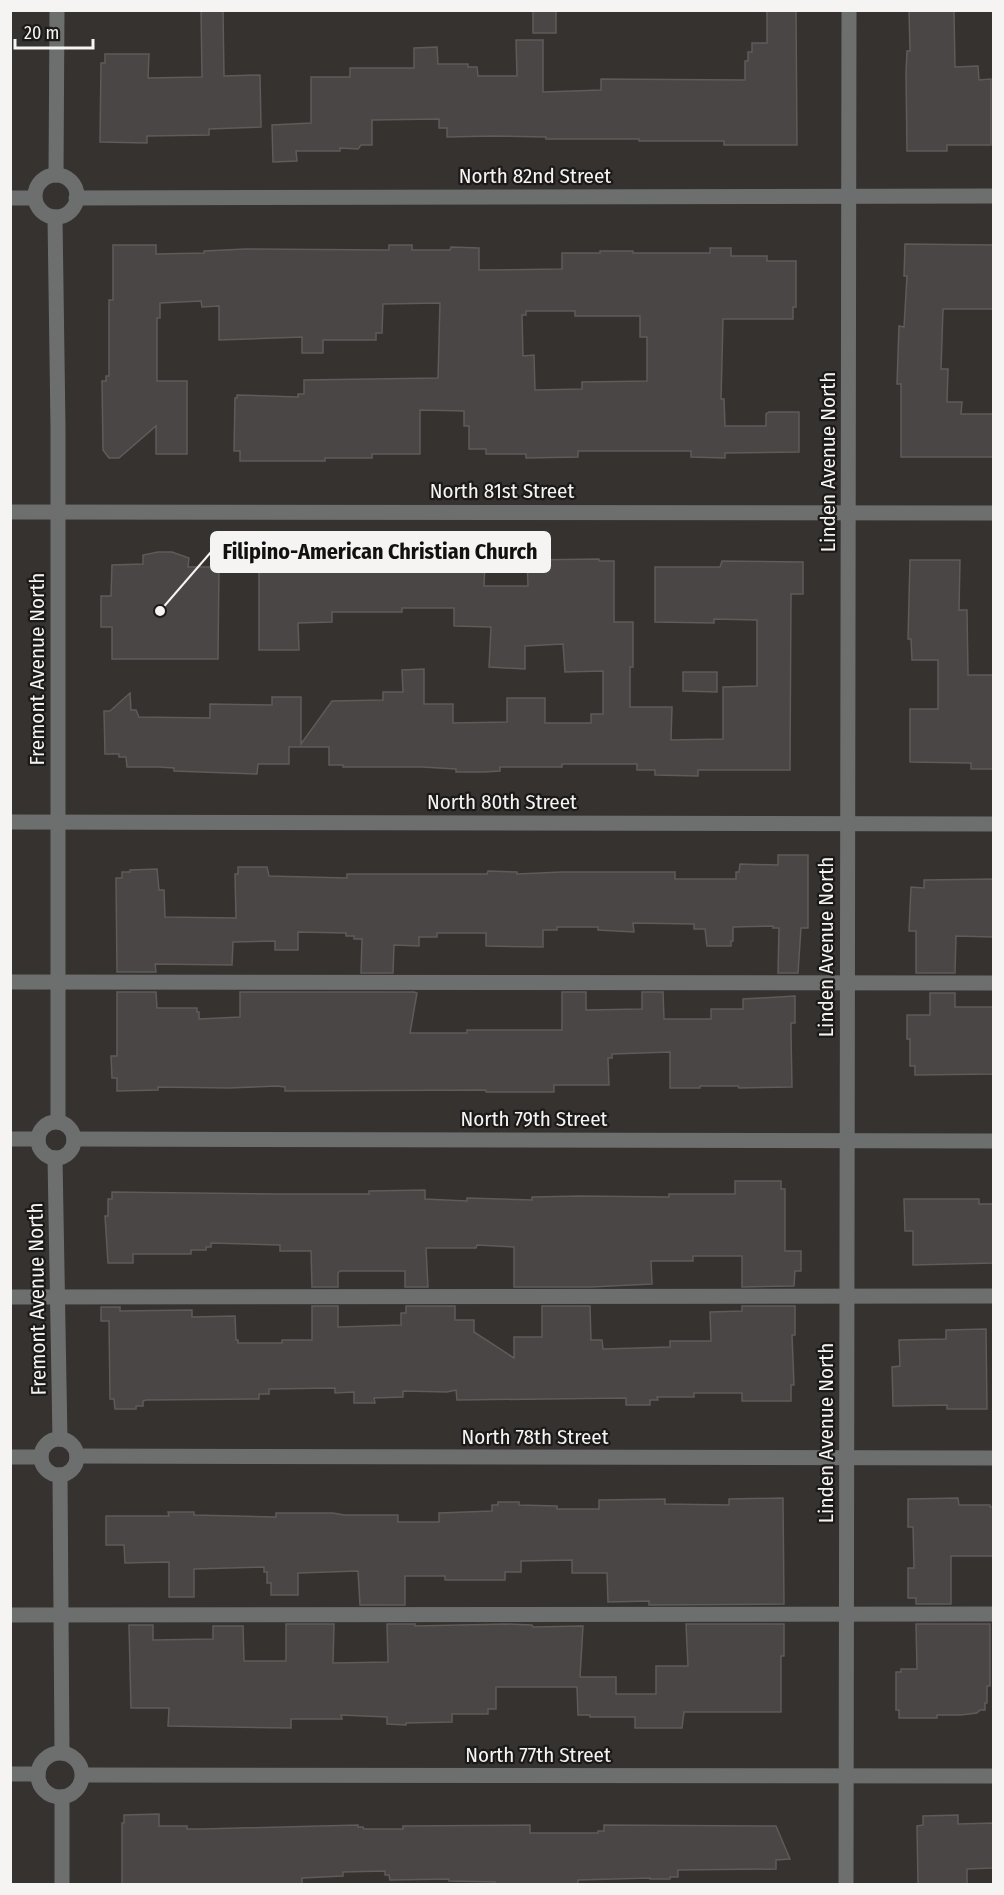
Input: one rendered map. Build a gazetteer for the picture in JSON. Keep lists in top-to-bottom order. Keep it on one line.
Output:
{"streets":{"street":["North 82nd Street","Linden Avenue North","North 81st Street","Fremont Avenue North","North 80th Street","North 79th Street","North 78th Street","North 77th Street"]},"crossings":[["North 82nd Street","Linden Avenue North"],["North 82nd Street","Fremont Avenue North"],["Linden Avenue North","North 81st Street"],["Linden Avenue North","North 80th Street"],["Linden Avenue North","North 79th Street"],["Linden Avenue North","North 78th Street"],["Linden Avenue North","North 77th Street"],["North 81st Street","Fremont Avenue North"],["Fremont Avenue North","North 80th Street"],["Fremont Avenue North","North 79th Street"],["Fremont Avenue North","North 78th Street"]],"places":["Filipino-American Christian Church"],"scale_bar":"20 m"}
